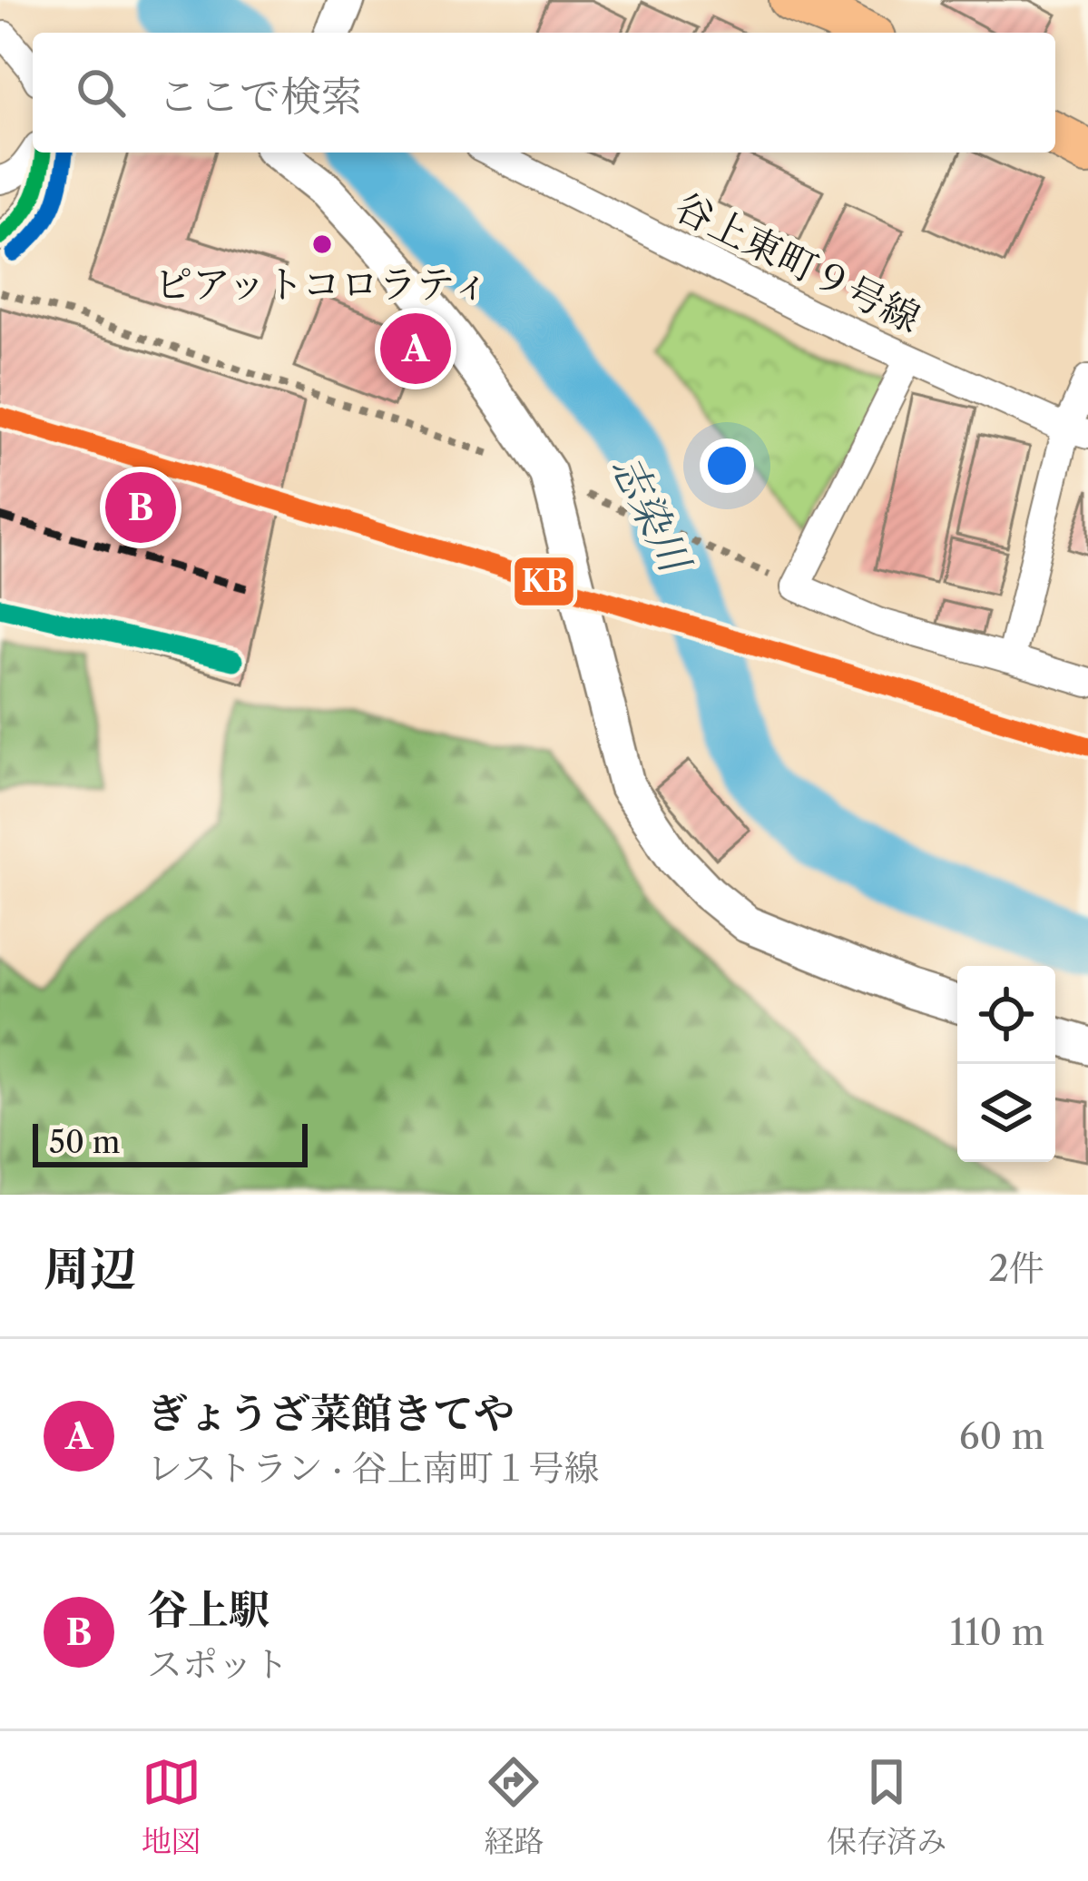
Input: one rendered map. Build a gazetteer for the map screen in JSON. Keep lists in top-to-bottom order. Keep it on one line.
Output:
{"streets":{"street":["谷上東町９号線"]},"water":["志染川"],"places":["ピアットコロラティ"],"lines":["transit line KB"],"scale_bar":"50 m","page":{"search":"ここで検索","pins":["A","B"],"scale":"50 m","heading":["周辺","2件"],"list":[{"mark":"A","name":"ぎょうざ菜館きてや","note":"レストラン · 谷上南町１号線","value":"60 m"},{"mark":"B","name":"谷上駅","note":"スポット","value":"110 m"}],"nav":["地図","経路","保存済み"]}}
